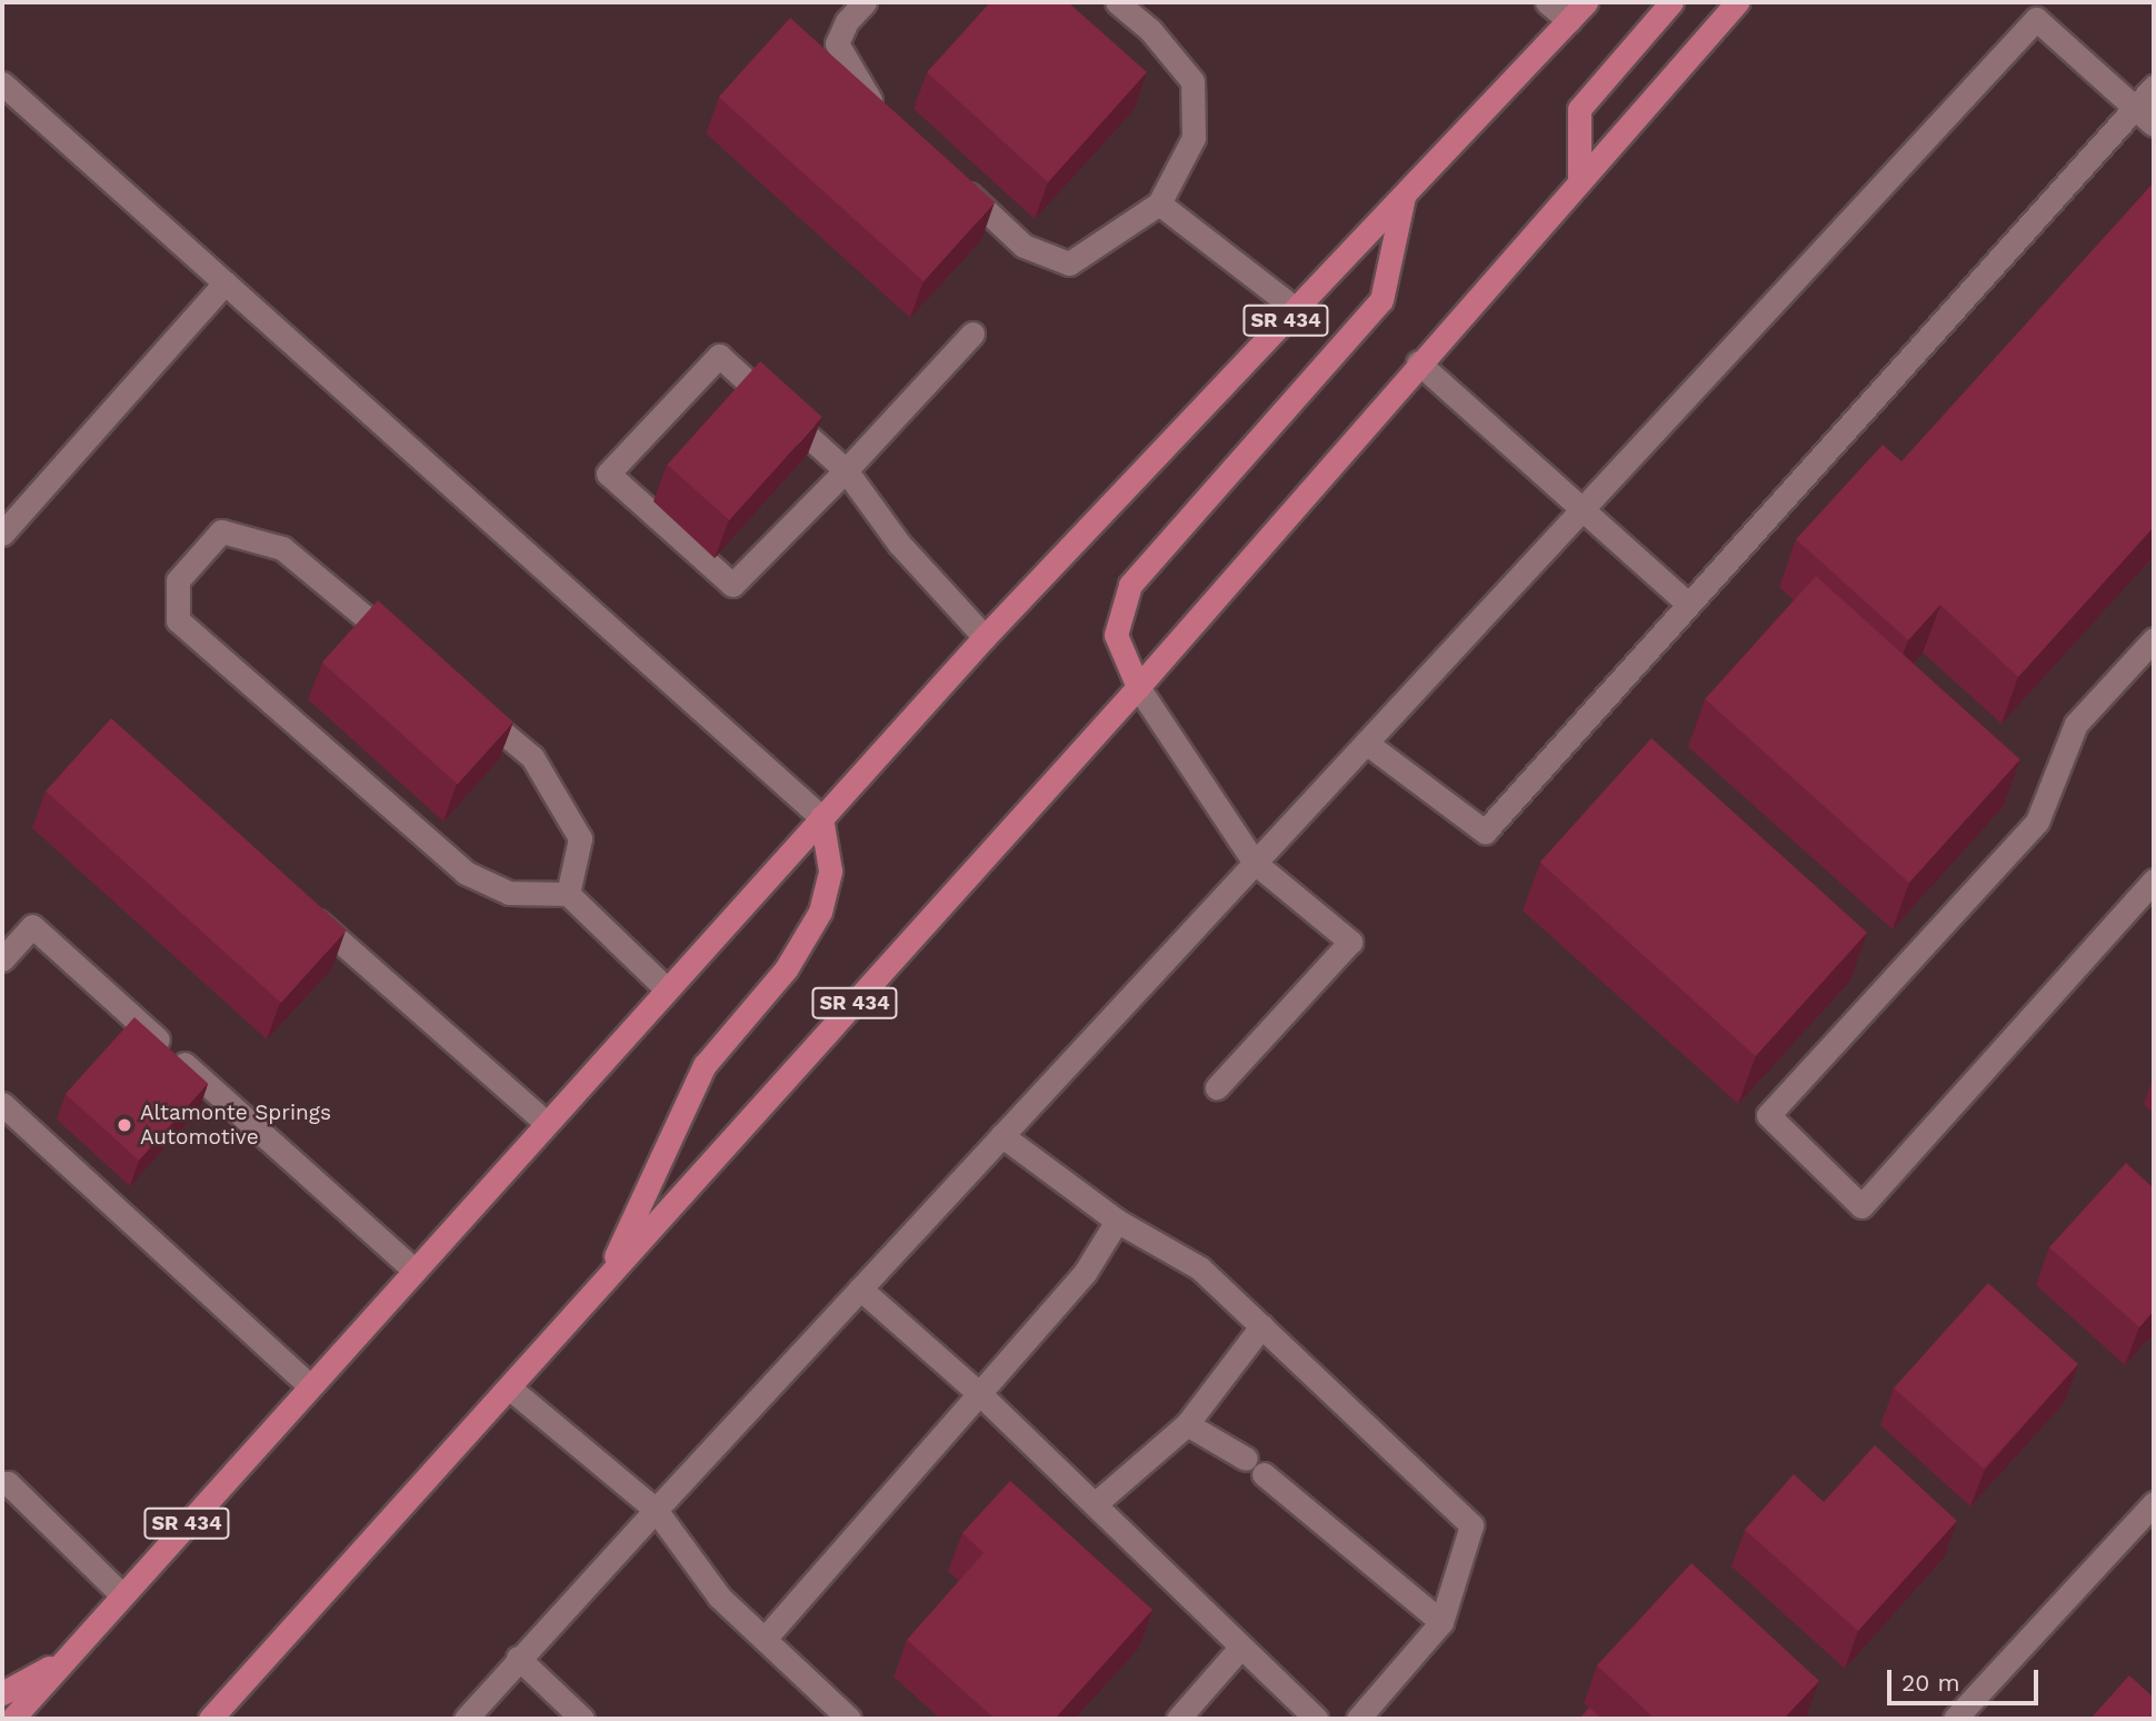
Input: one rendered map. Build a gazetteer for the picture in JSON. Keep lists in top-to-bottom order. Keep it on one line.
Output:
{"streets":{"main road":["SR 434"]},"places":["Altamonte Springs Automotive"],"scale_bar":"20 m"}
